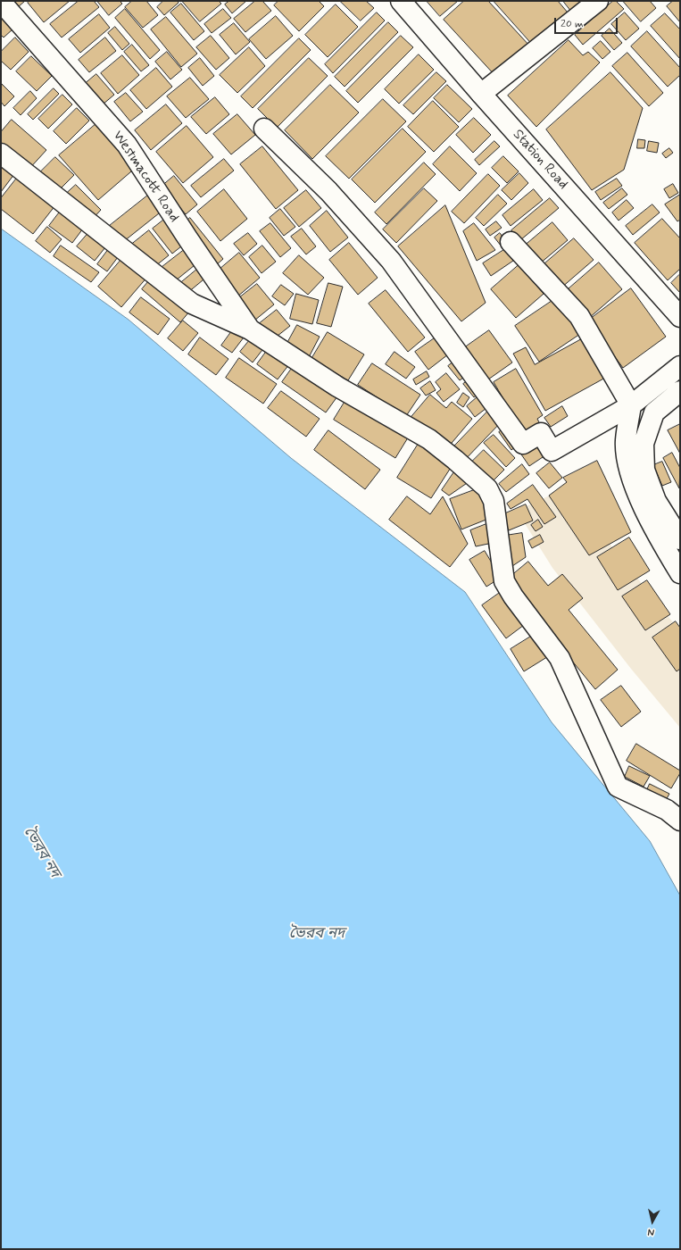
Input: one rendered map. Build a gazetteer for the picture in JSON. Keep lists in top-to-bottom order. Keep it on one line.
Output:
{"streets":{"street":["Station Road","Westmacott Road"]},"water":["ভৈরব নদ"],"scale_bar":"20 m","north":"bottom"}
